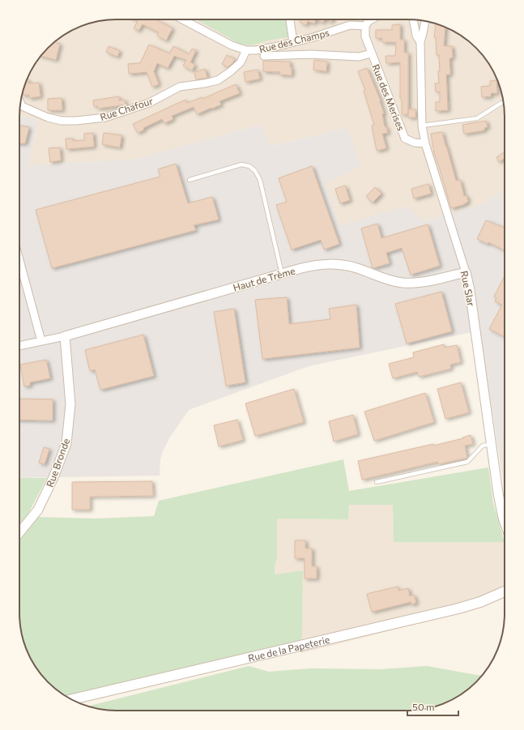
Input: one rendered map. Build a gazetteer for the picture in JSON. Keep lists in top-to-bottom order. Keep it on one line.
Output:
{"streets":{"main road":["Rue de la Papeterie"],"street":["Rue des Champs","Rue des Merises","Rue Chafour","Haut de Trème","Rue Slar","Rue Bronde"]},"crossings":[["Rue des Champs","Rue des Merises"],["Rue des Champs","Rue Chafour"],["Rue des Merises","Rue Slar"],["Haut de Trème","Rue Slar"],["Haut de Trème","Rue Bronde"]],"scale_bar":"50 m"}
